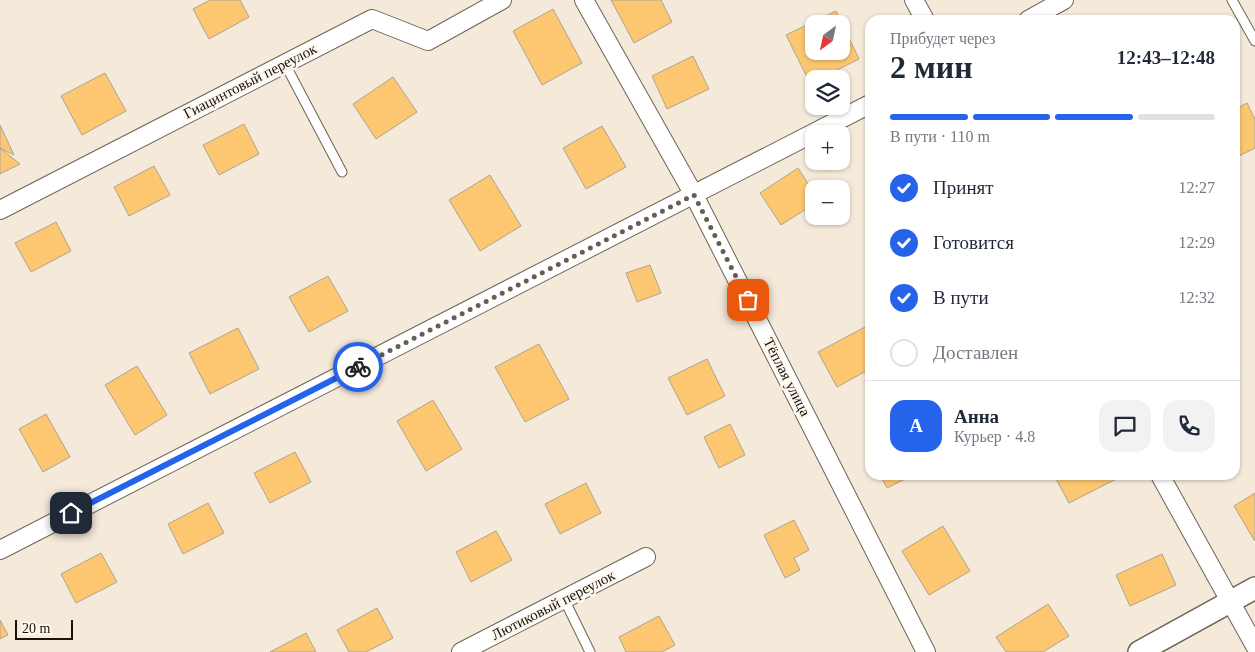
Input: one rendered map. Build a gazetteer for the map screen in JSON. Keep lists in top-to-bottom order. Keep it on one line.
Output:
{"streets":{"street":["Гиацинтовый переулок","Тёплая улица","Лютиковый переулок"]},"scale_bar":"20 m","north":"bottom left","page":{"map_buttons":["+","−"],"heading":["2 мин","Прибудет через","12:43–12:48"],"panel":["Анна","Курьер · 4.8"],"bar":"В пути · 110 m","list":[["Принят","12:27"],["Готовится","12:29"],["В пути","12:32"],"Доставлен"],"round":"А","scale":"20 m"}}
